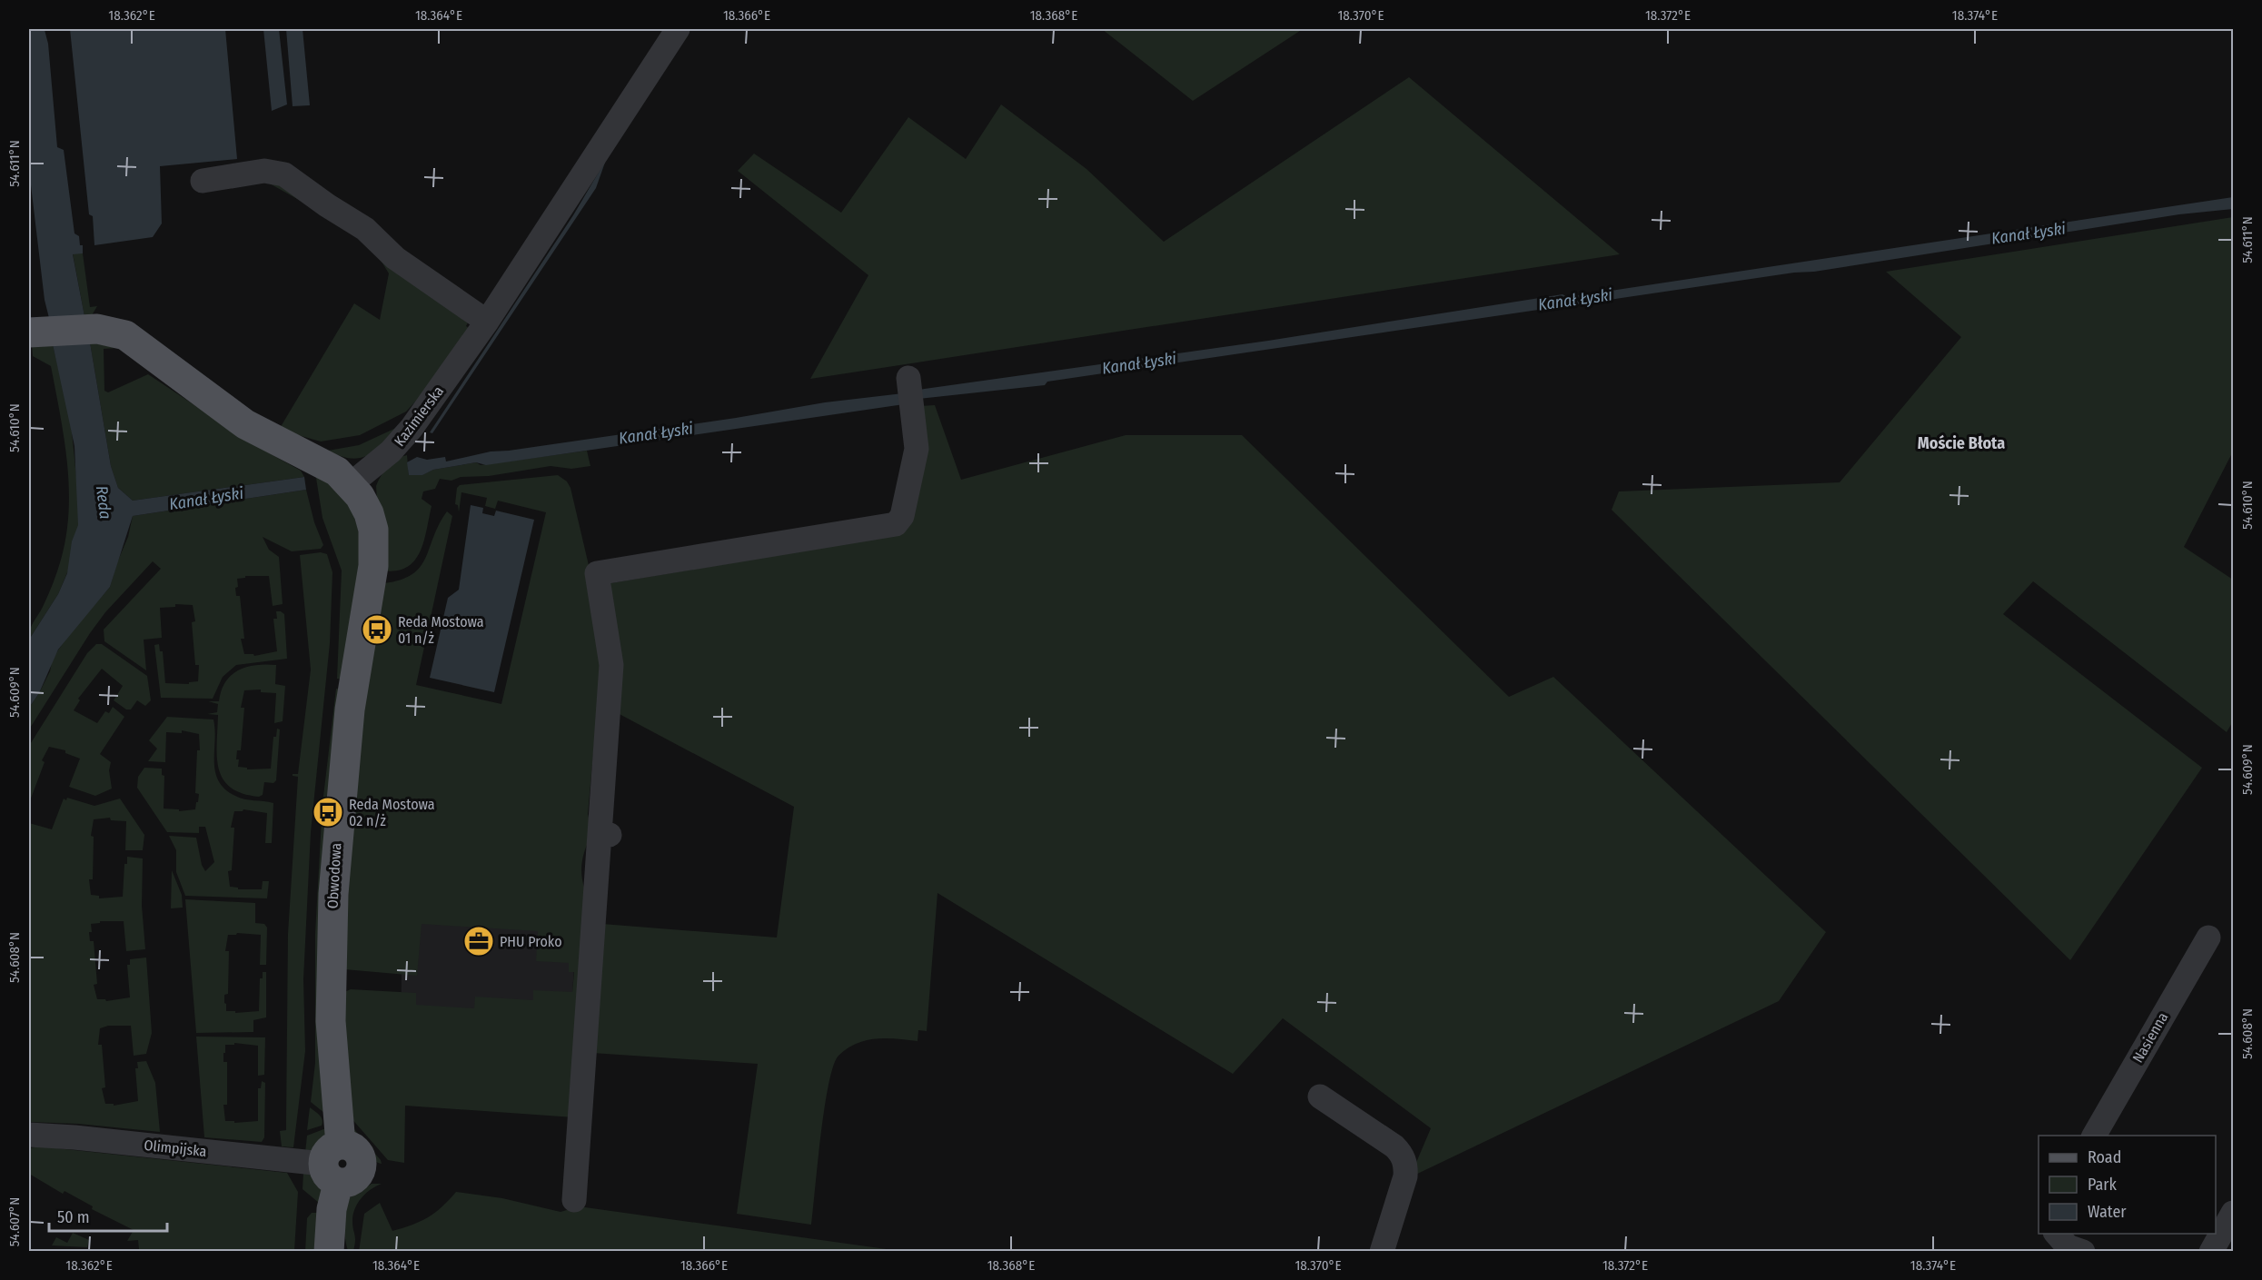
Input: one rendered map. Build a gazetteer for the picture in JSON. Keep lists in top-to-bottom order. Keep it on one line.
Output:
{"streets":{"main road":["Obwodowa"],"street":["Kazimierska","Nasienna","Olimpijska"]},"crossings":[["Kazimierska","Obwodowa"],["Obwodowa","Olimpijska"]],"districts":["Moście Błota"],"water":["Kanał Łyski","Reda"],"places":{"bus stop":["Reda Mostowa 01 n/ż","Reda Mostowa 02 n/ż"],"office":["PHU Proko"]},"legend":["Road","Park","Water"],"scale_bar":"50 m","coordinates":["18.362°E","18.364°E","18.366°E","18.368°E","18.370°E","18.372°E","18.374°E","54.611°N","54.610°N","54.609°N","54.608°N","54.607°N"]}
